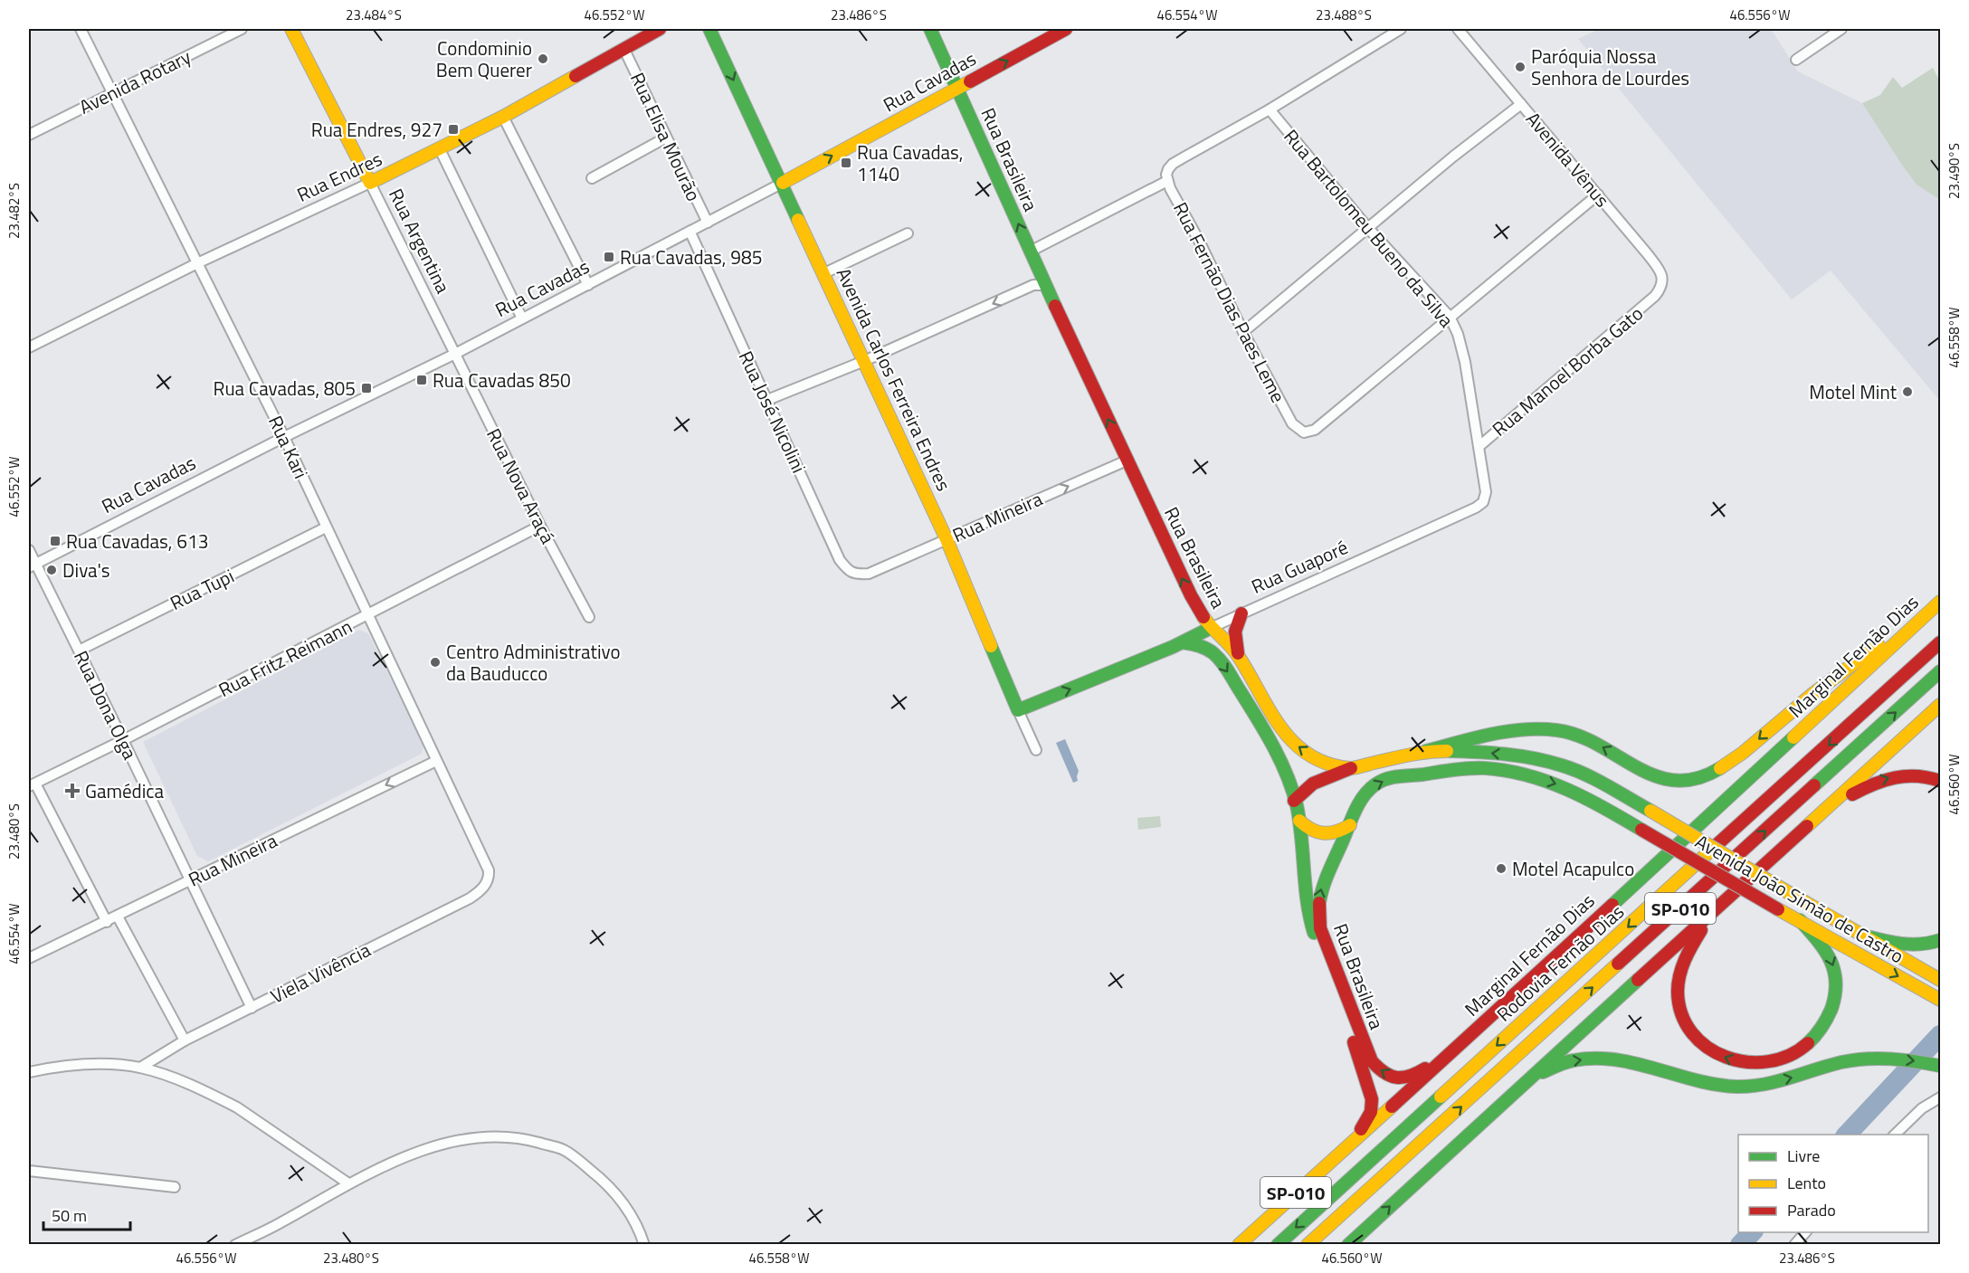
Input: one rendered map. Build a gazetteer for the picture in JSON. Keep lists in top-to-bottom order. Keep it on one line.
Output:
{"streets":{"main road":["Rua Cavadas","Rua Brasileira","Rua Endres","Rua Argentina","Avenida Carlos Ferreira Endres","Rua Guaporé","Marginal Fernão Dias","Avenida João Simão de Castro","SP-010","Rodovia Fernão Dias"],"street":["Avenida Rotary","Rua Elisa Mourão","Avenida Vênus","Rua Bartolomeu Bueno da Silva","Rua Fernão Dias Paes Leme","Rua Manoel Borba Gato","Rua José Nicolini","Rua Kari","Rua Nova Araçá","Rua Mineira","Rua Tupi","Rua Fritz Reimann","Rua Dona Olga","Viela Vivência"]},"crossings":[["Avenida Rotary","Rua Kari"],["Rua Cavadas","Rua Elisa Mourão"],["Rua Cavadas","Rua Brasileira"],["Rua Cavadas","Rua Argentina"],["Rua Cavadas","Avenida Carlos Ferreira Endres"],["Rua Cavadas","Rua José Nicolini"],["Rua Cavadas","Rua Kari"],["Rua Cavadas","Rua Nova Araçá"],["Rua Cavadas","Rua Dona Olga"],["Rua Elisa Mourão","Rua Endres"],["Rua Brasileira","Rua Fernão Dias Paes Leme"],["Rua Brasileira","Rua Mineira"],["Rua Brasileira","Rua Guaporé"],["Rua Brasileira","Marginal Fernão Dias"],["Rua Brasileira","Avenida João Simão de Castro"],["Avenida Vênus","Rua Manoel Borba Gato"],["Rua Endres","Rua Argentina"],["Rua Endres","Rua Kari"],["Rua Bartolomeu Bueno da Silva","Rua Fernão Dias Paes Leme"],["Rua Bartolomeu Bueno da Silva","Rua Manoel Borba Gato"],["Rua Bartolomeu Bueno da Silva","Rua Guaporé"],["Rua Argentina","Rua Nova Araçá"],["Rua Manoel Borba Gato","Rua Guaporé"],["Avenida Carlos Ferreira Endres","Rua Mineira"],["Avenida Carlos Ferreira Endres","Rua Guaporé"],["Rua José Nicolini","Rua Mineira"],["Rua Kari","Rua Mineira"],["Rua Kari","Rua Tupi"],["Rua Kari","Rua Fritz Reimann"],["Rua Kari","Viela Vivência"],["Rua Nova Araçá","Rua Fritz Reimann"],["Rua Mineira","Rua Dona Olga"],["Rua Tupi","Rua Dona Olga"],["Rua Fritz Reimann","Rua Dona Olga"],["Rua Dona Olga","Viela Vivência"]],"places":{"other":["Condominio Bem Querer","Paróquia Nossa Senhora de Lourdes","Motel Mint","Diva's","Centro Administrativo da Bauducco","Motel Acapulco"],"transit":["Rua Endres, 927","Rua Cavadas, 1140","Rua Cavadas, 985","Rua Cavadas 850","Rua Cavadas, 805","Rua Cavadas, 613"],"health":["Gamédica"]},"legend":["Livre","Lento","Parado"],"scale_bar":"50 m","coordinates":["23.484°S","46.552°W","23.486°S","46.554°W","23.488°S","46.556°W","23.490°S","23.482°S","46.558°W","46.560°W","23.480°S"]}
